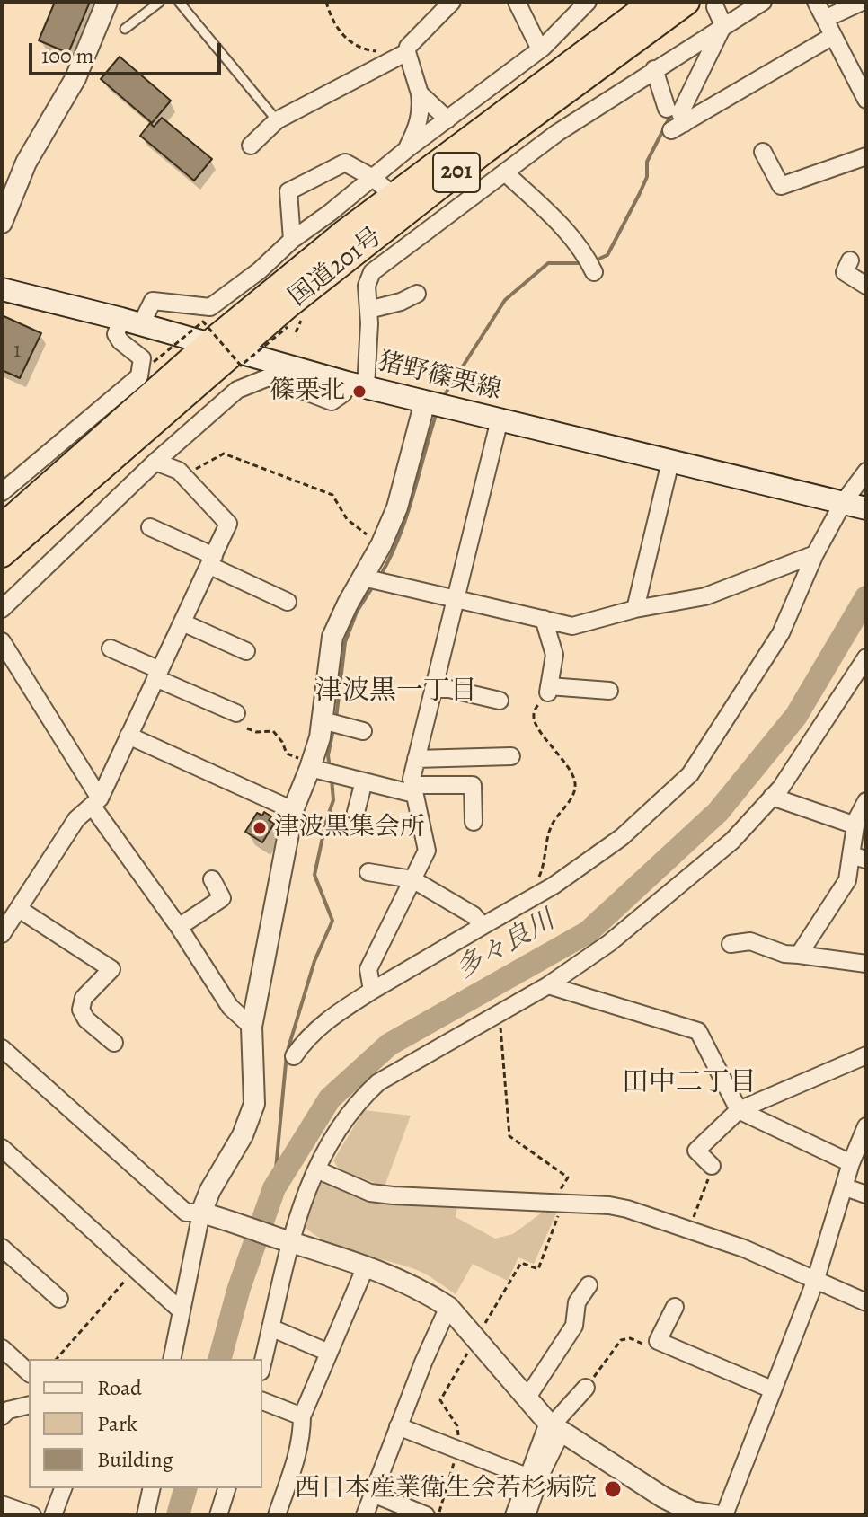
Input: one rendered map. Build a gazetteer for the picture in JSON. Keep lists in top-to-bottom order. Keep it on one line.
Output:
{"streets":{"highway":["201","国道201号"],"main road":["猪野篠栗線"]},"crossings":[["国道201号","猪野篠栗線"]],"districts":["津波黒一丁目","田中二丁目"],"water":["多々良川"],"places":["篠栗北","津波黒集会所","西日本産業衛生会若杉病院"],"house_numbers":["1"],"legend":["Road","Park","Building"],"scale_bar":"100 m"}
